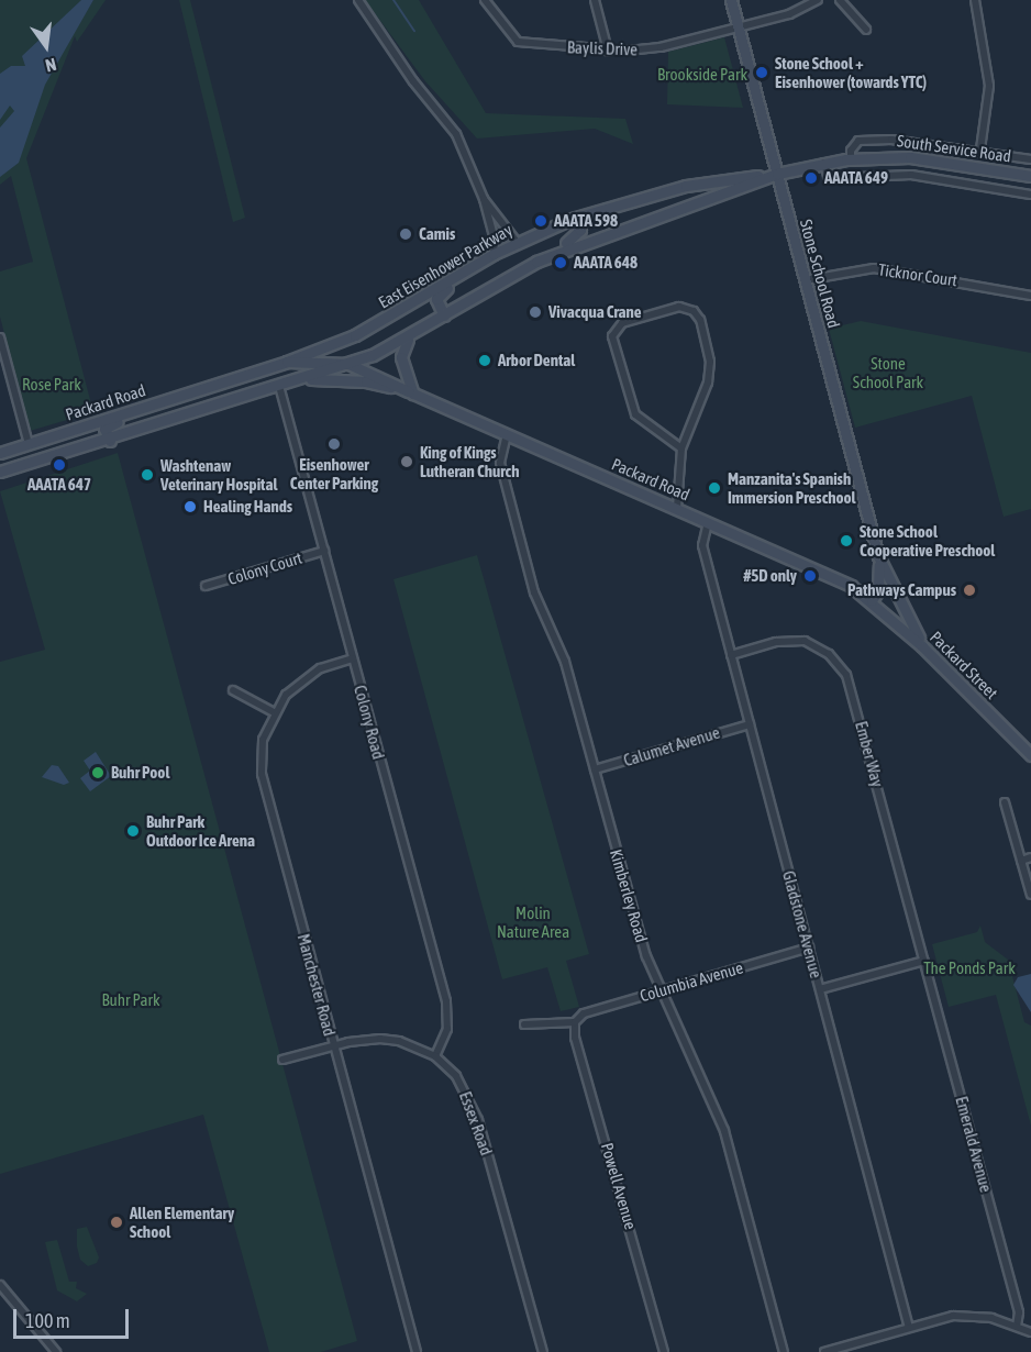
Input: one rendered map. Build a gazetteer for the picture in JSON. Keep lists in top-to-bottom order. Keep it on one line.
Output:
{"streets":{"main road":["East Eisenhower Parkway","Stone School Road","Packard Road","Packard Street"],"street":["Baylis Drive","South Service Road","Ticknor Court","Colony Court","Colony Road","Calumet Avenue","Ember Way","Kimberley Road","Gladstone Avenue","Columbia Avenue","Manchester Road","Essex Road","Emerald Avenue","Powell Avenue"]},"crossings":[["Baylis Drive","Stone School Road"],["South Service Road","East Eisenhower Parkway"],["East Eisenhower Parkway","Stone School Road"],["East Eisenhower Parkway","Packard Road"],["Stone School Road","Ticknor Court"],["Packard Road","Packard Street"],["Packard Road","Kimberley Road"],["Packard Road","Gladstone Avenue"],["Colony Court","Colony Road"],["Colony Road","Manchester Road"],["Colony Road","Essex Road"],["Calumet Avenue","Kimberley Road"],["Calumet Avenue","Gladstone Avenue"],["Ember Way","Gladstone Avenue"],["Ember Way","Emerald Avenue"],["Kimberley Road","Columbia Avenue"],["Gladstone Avenue","Columbia Avenue"],["Columbia Avenue","Powell Avenue"],["Manchester Road","Essex Road"]],"parks":["Brookside Park","Stone School Park","Rose Park","Molin Nature Area","The Ponds Park","Buhr Park"],"places":["Stone School + Eisenhower (towards YTC)","AAATA 649","AAATA 598","Camis","AAATA 648","Vivacqua Crane","Arbor Dental","Eisenhower Center Parking","King of Kings Lutheran Church","AAATA 647","Washtenaw Veterinary Hospital","Manzanita's Spanish Immersion Preschool","Healing Hands","Stone School Cooperative Preschool","#5D only","Pathways Campus","Buhr Pool","Buhr Park Outdoor Ice Arena","Allen Elementary School"],"scale_bar":"100 m","north":"bottom"}
